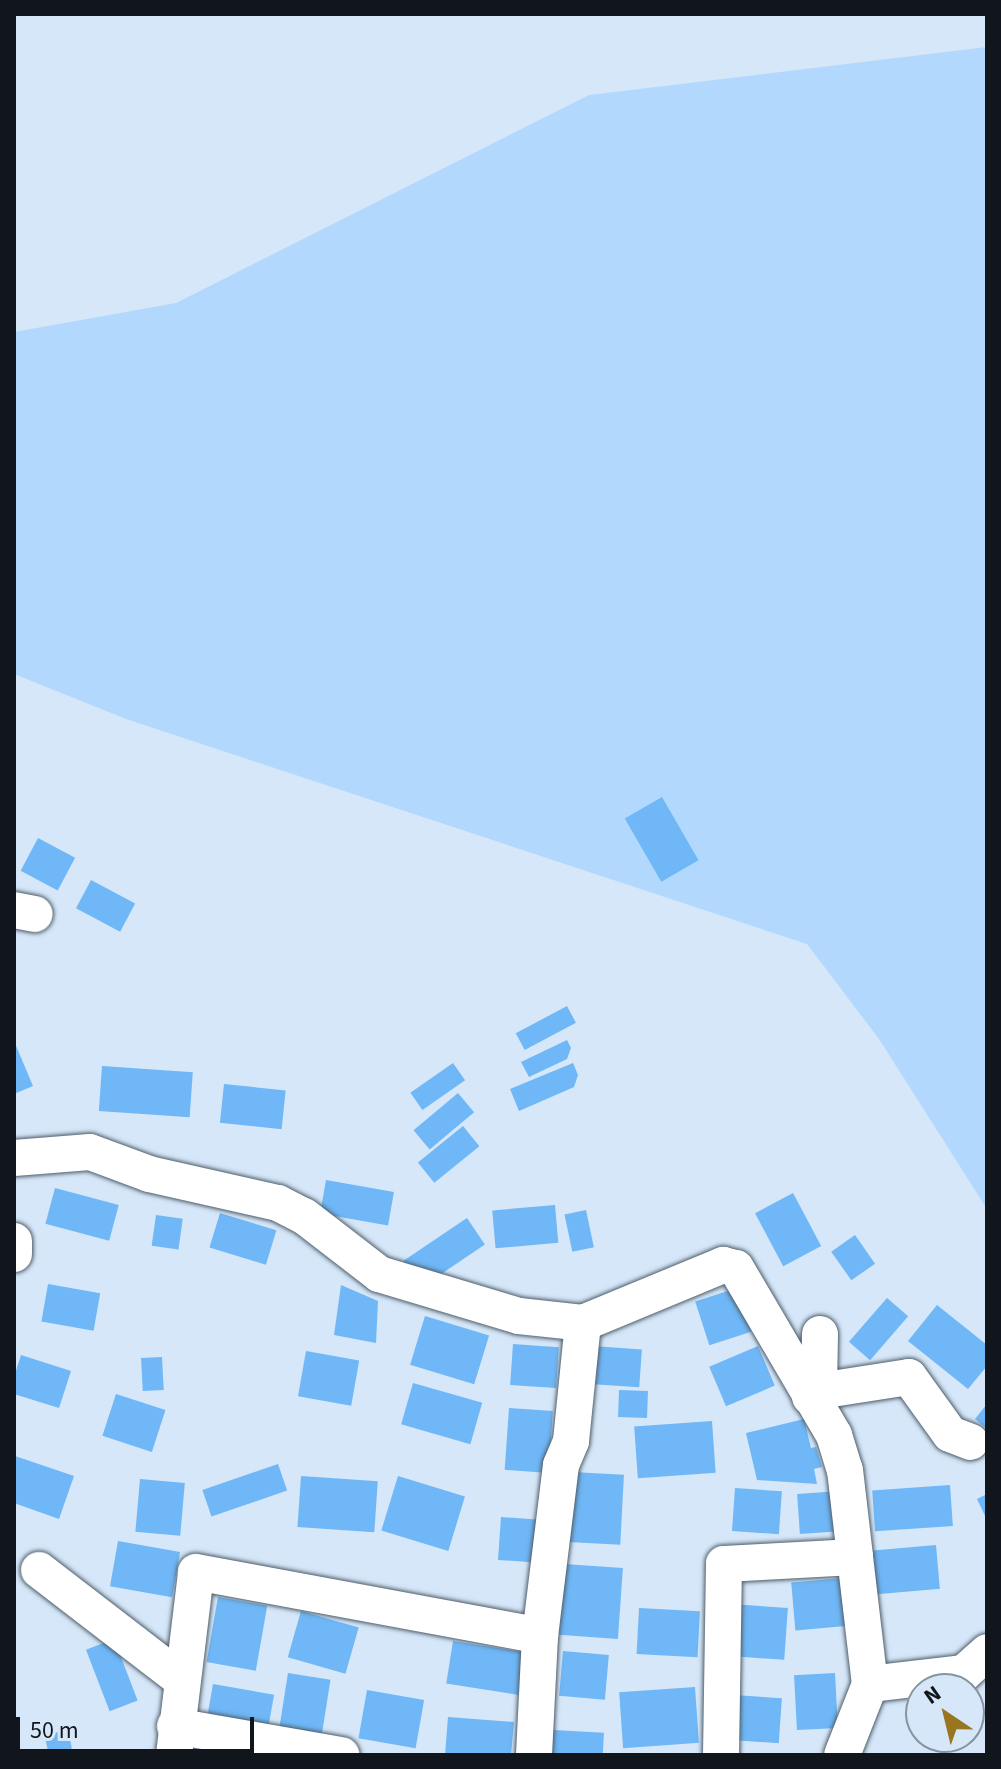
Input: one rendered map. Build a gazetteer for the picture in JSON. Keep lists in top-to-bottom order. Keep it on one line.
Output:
{"scale_bar":"50 m","north":"top left"}
